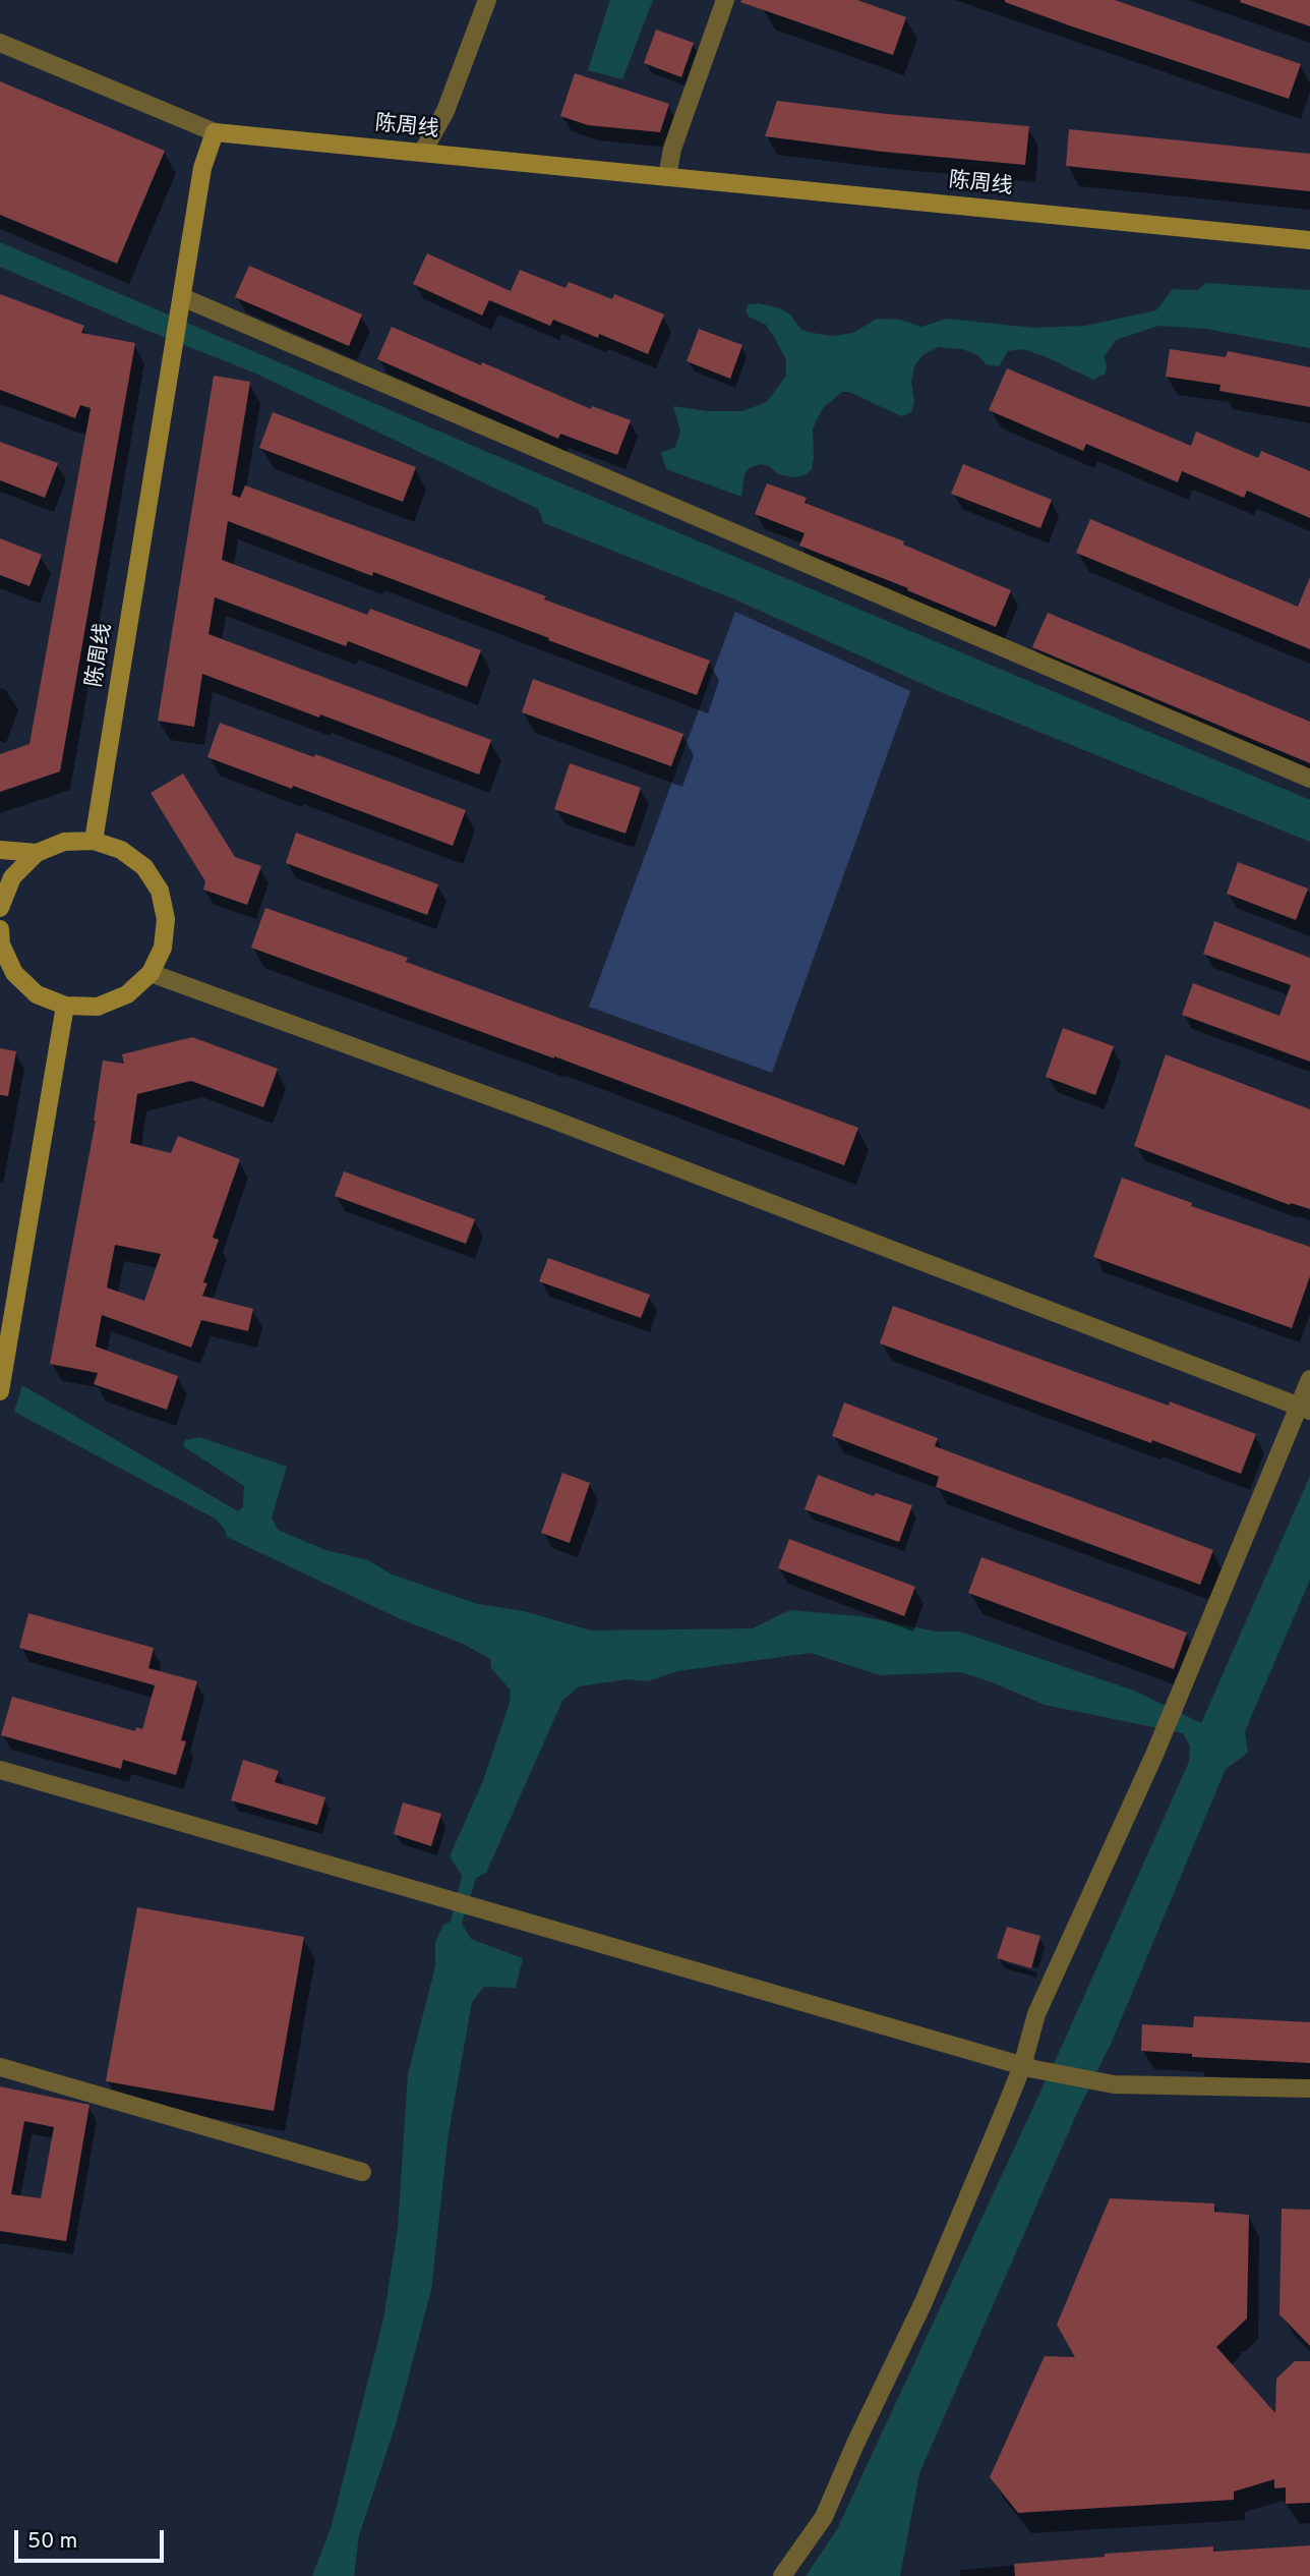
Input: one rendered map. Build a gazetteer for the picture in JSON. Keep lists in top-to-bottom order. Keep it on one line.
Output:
{"streets":{"main road":["陈周线"]},"scale_bar":"50 m"}
